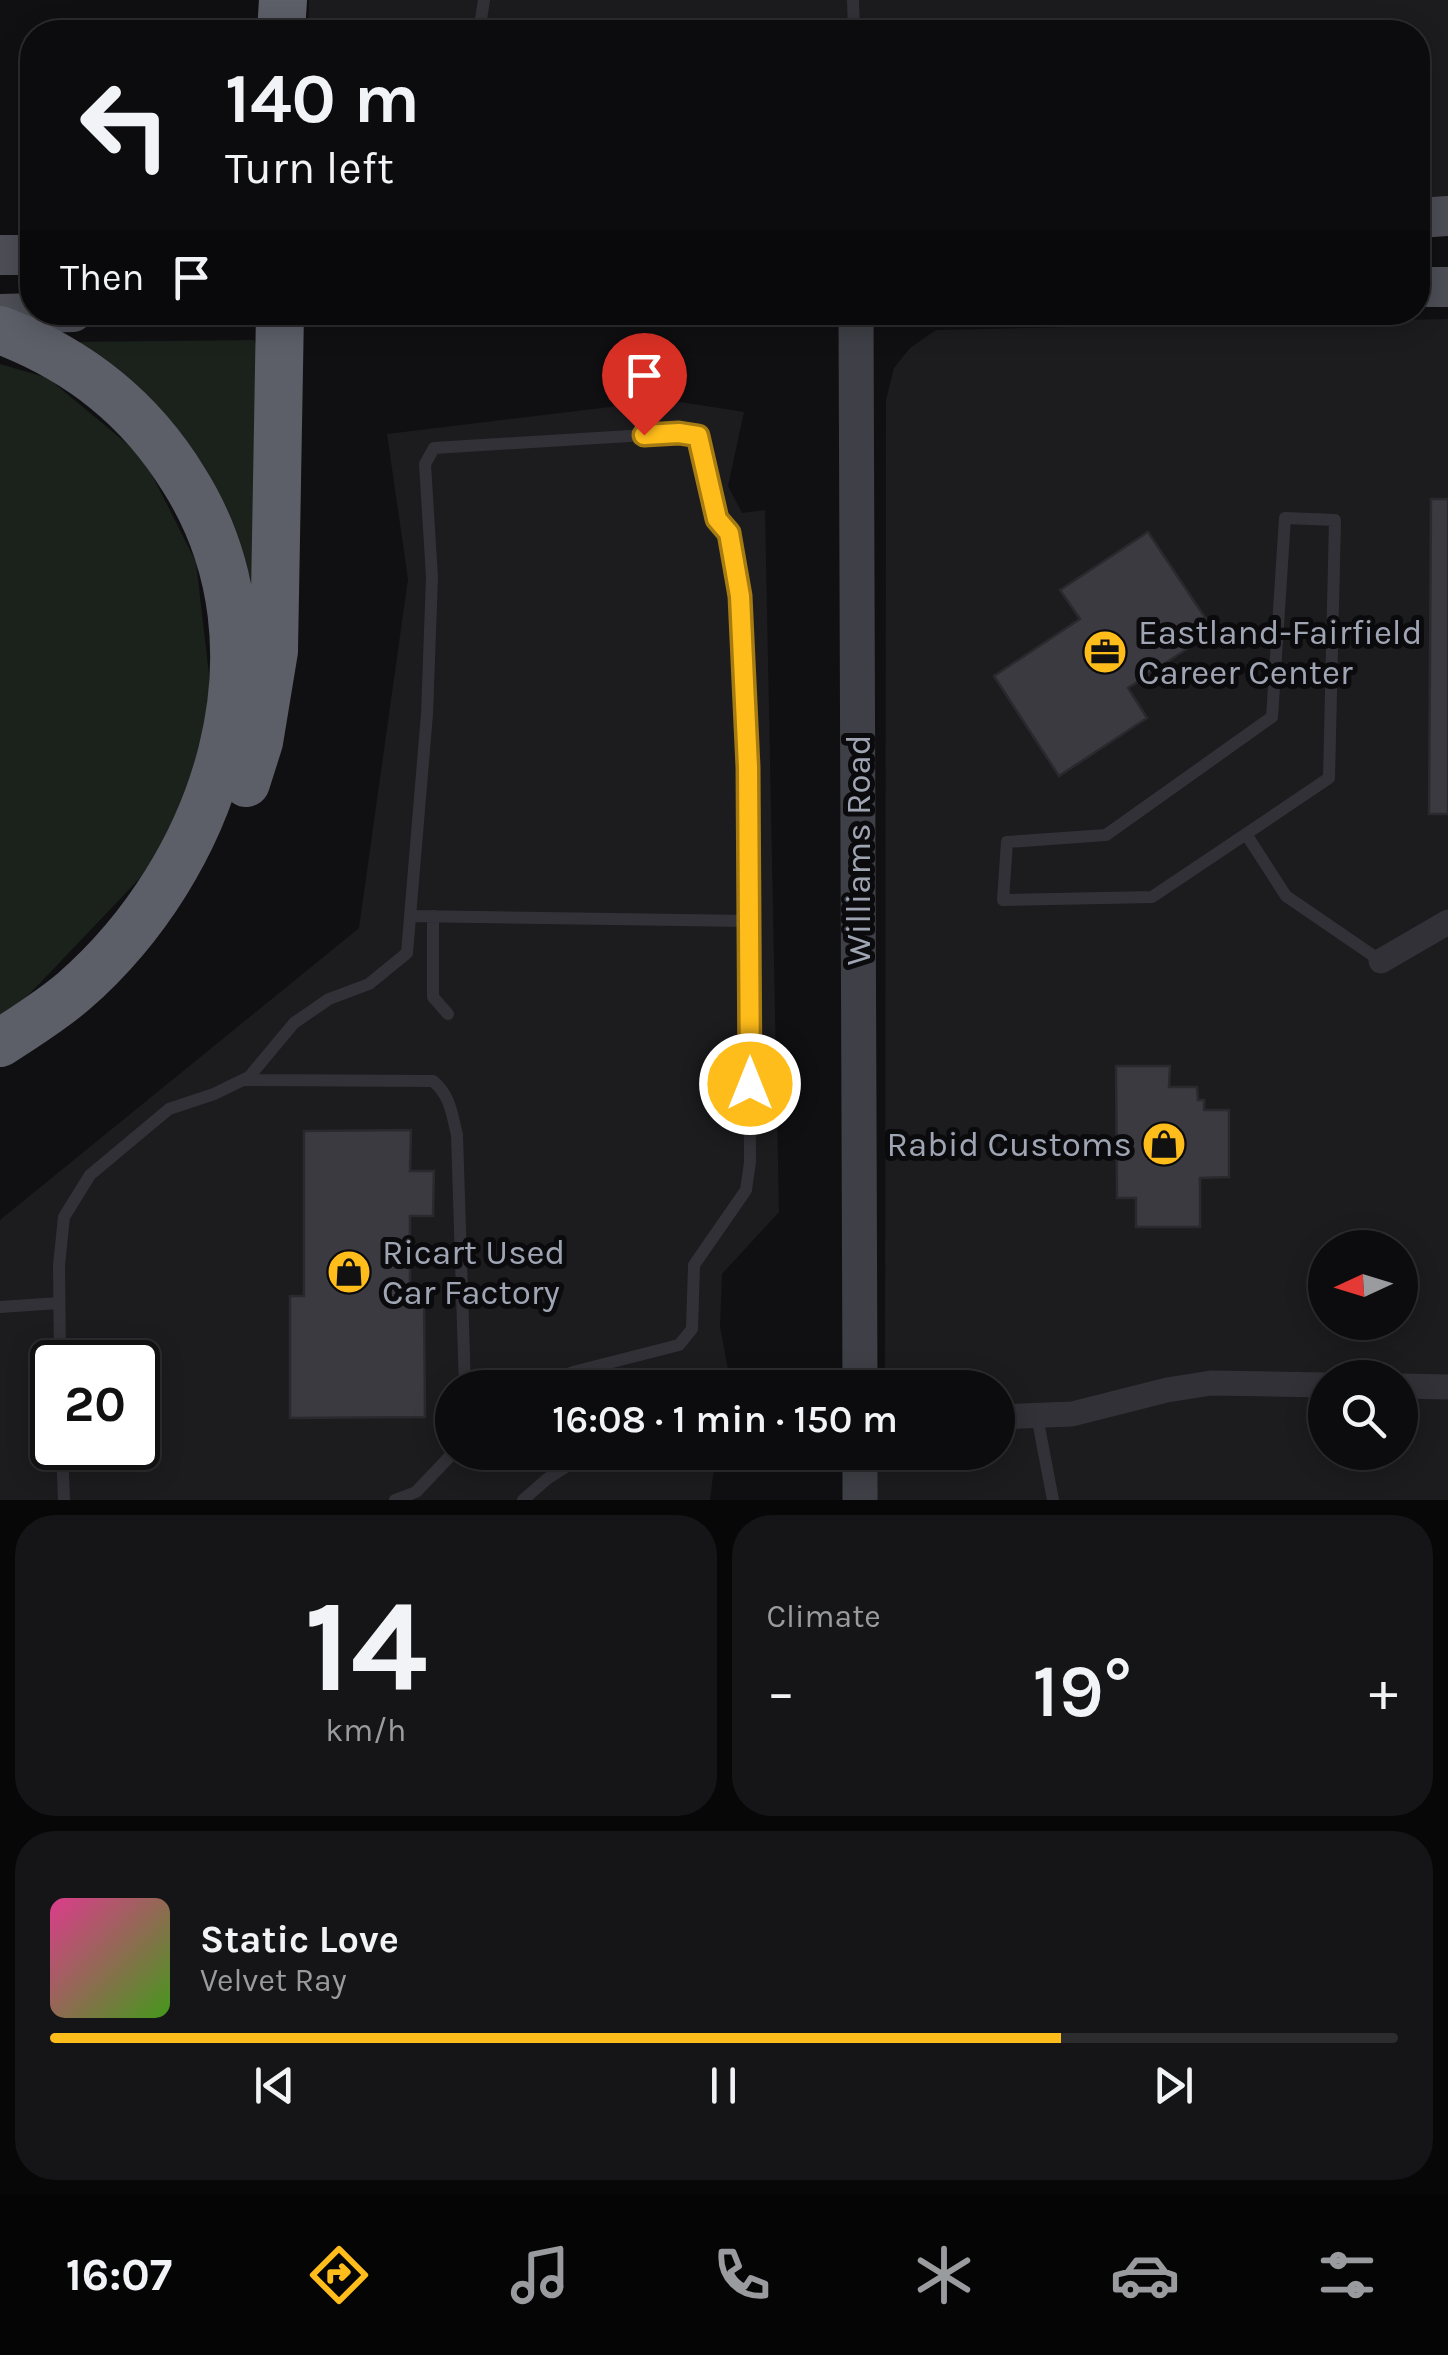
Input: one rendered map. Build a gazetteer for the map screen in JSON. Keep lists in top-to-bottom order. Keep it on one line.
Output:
{"streets":{"main road":["Williams Road"]},"places":{"office":["Eastland-Fairfield Career Center"],"shop":["Rabid Customs","Ricart Used Car Factory"]},"north":"left","page":{"turn":["140 m","Turn left"],"then":"Then","limit":"20","trip":"16:08 · 1 min · 150 m","tile":[["14","km/h"],"Climate"],"heat":["−","19°","+"],"song":["Static Love","Velvet Ray"],"tabs":"16:07"}}
